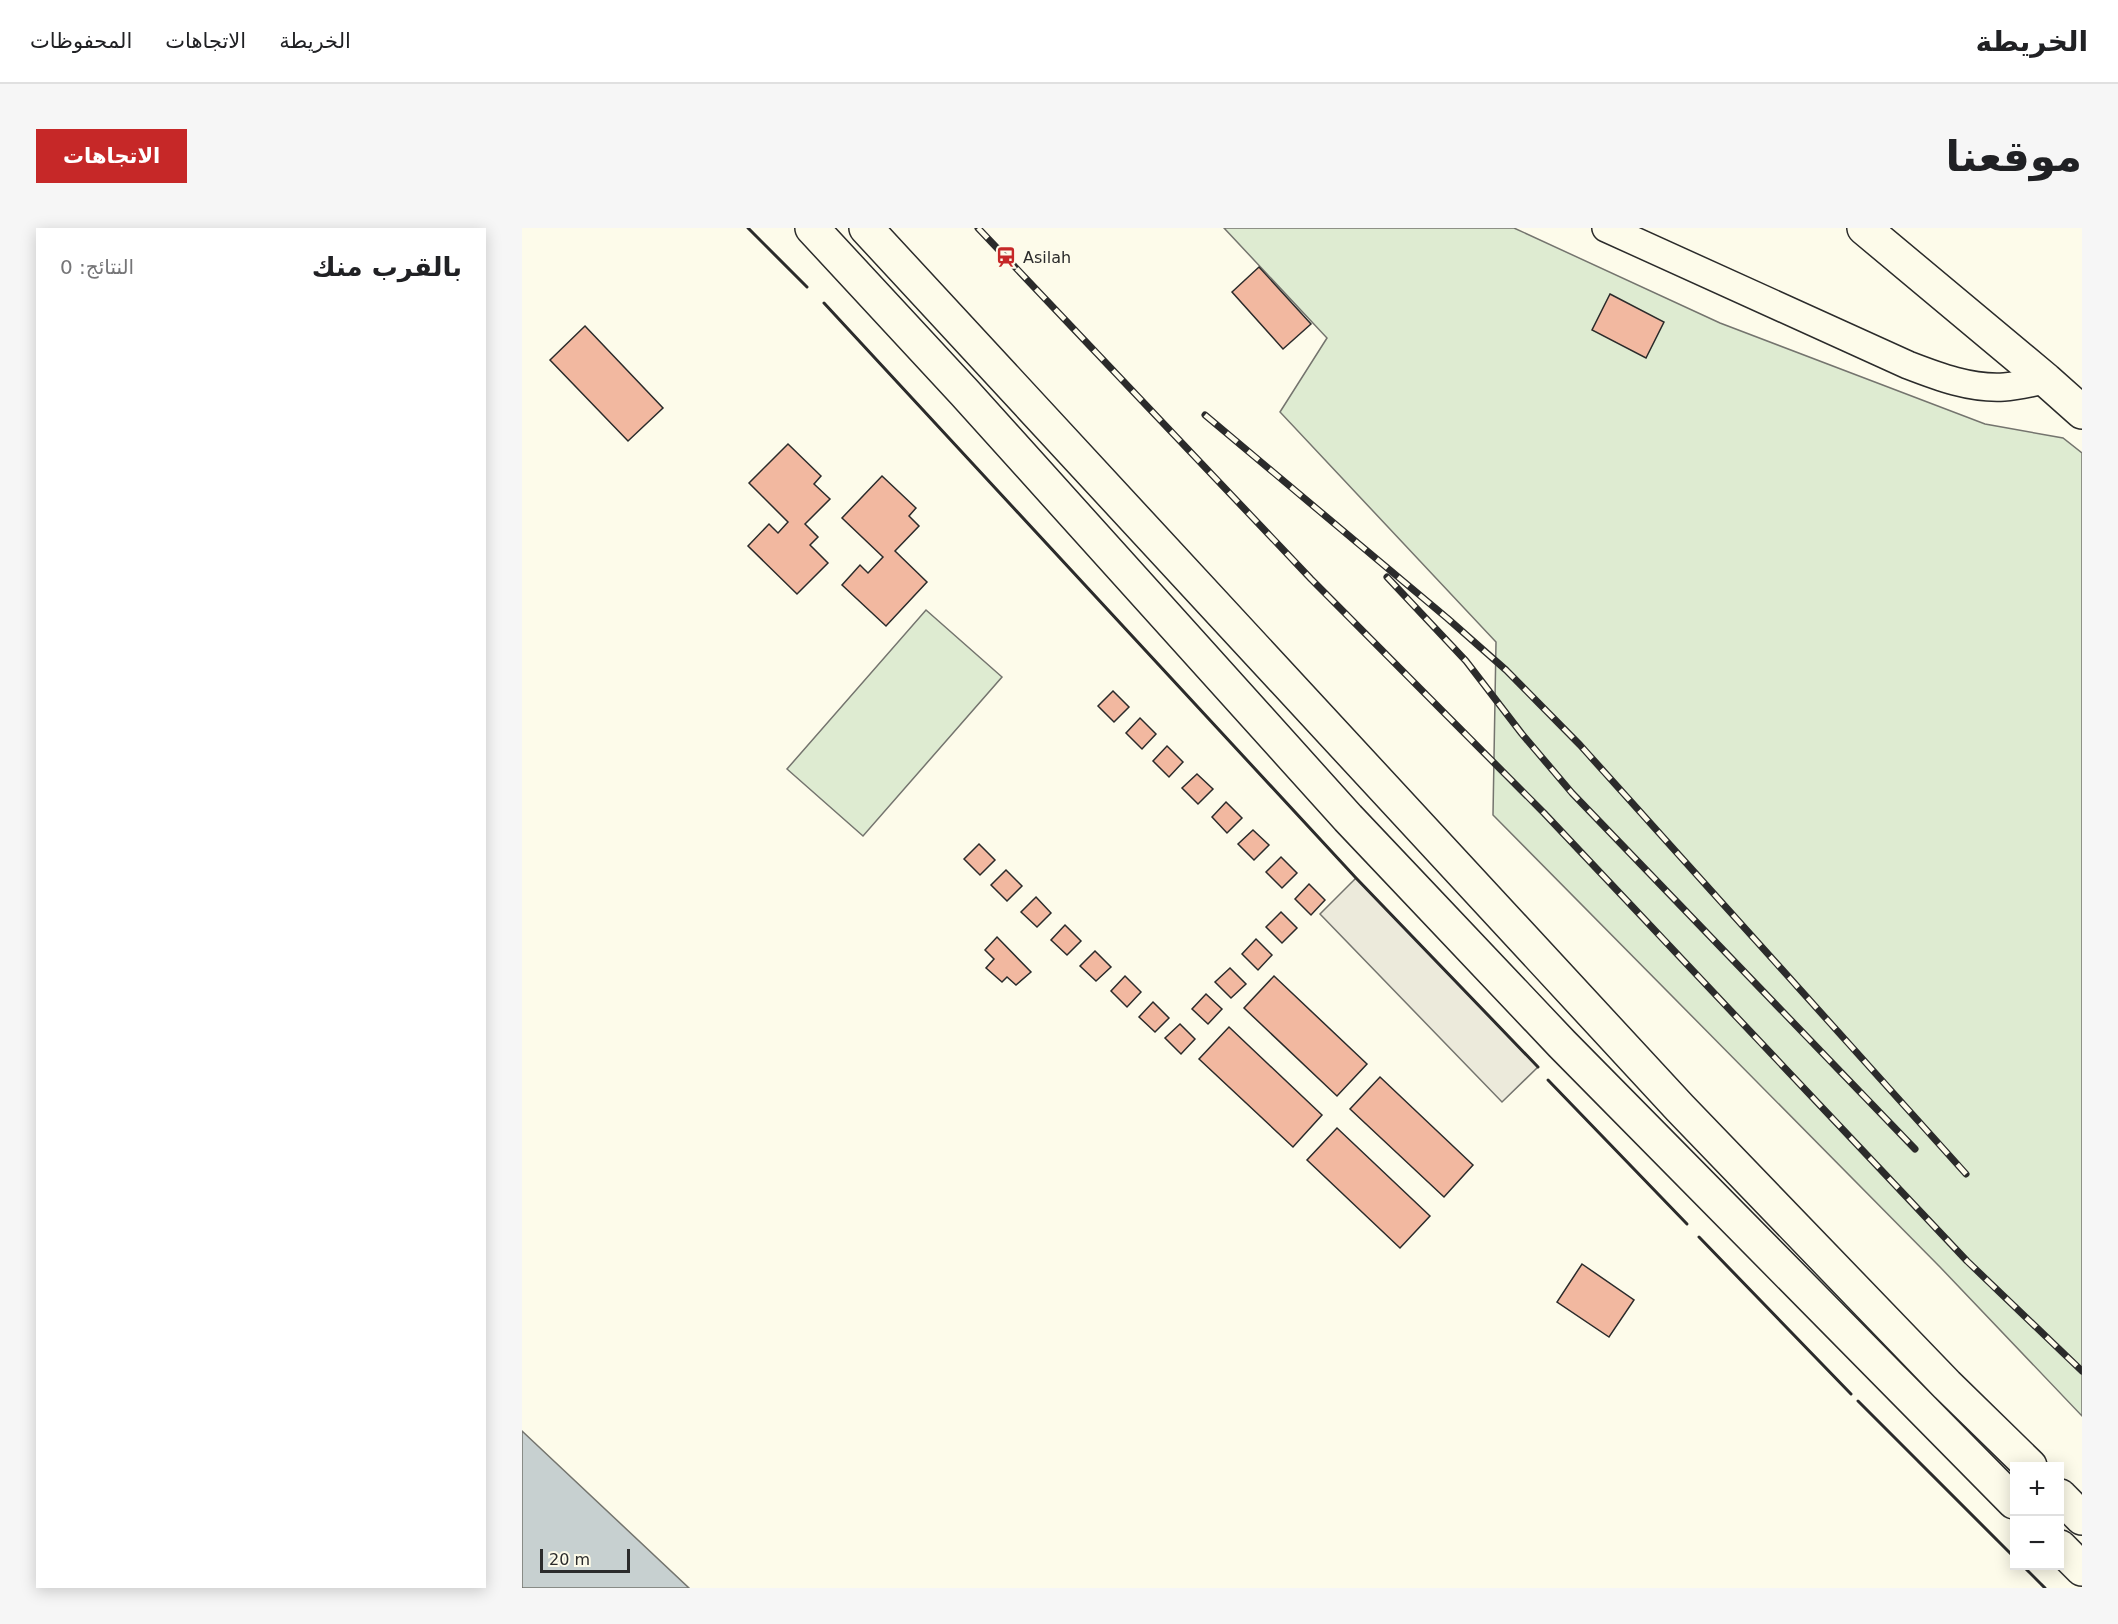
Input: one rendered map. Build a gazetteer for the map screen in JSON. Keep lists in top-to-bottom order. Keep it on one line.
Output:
{"places":{"station":["Asilah"]},"scale_bar":"20 m","page":{"header":"الخريطة","nav":["الخريطة","الاتجاهات","المحفوظات"],"buttons":"الاتجاهات","title":"موقعنا","heading":["بالقرب منك","النتائج: 0"],"map_buttons":["+","−"],"scale":"20 m"}}
